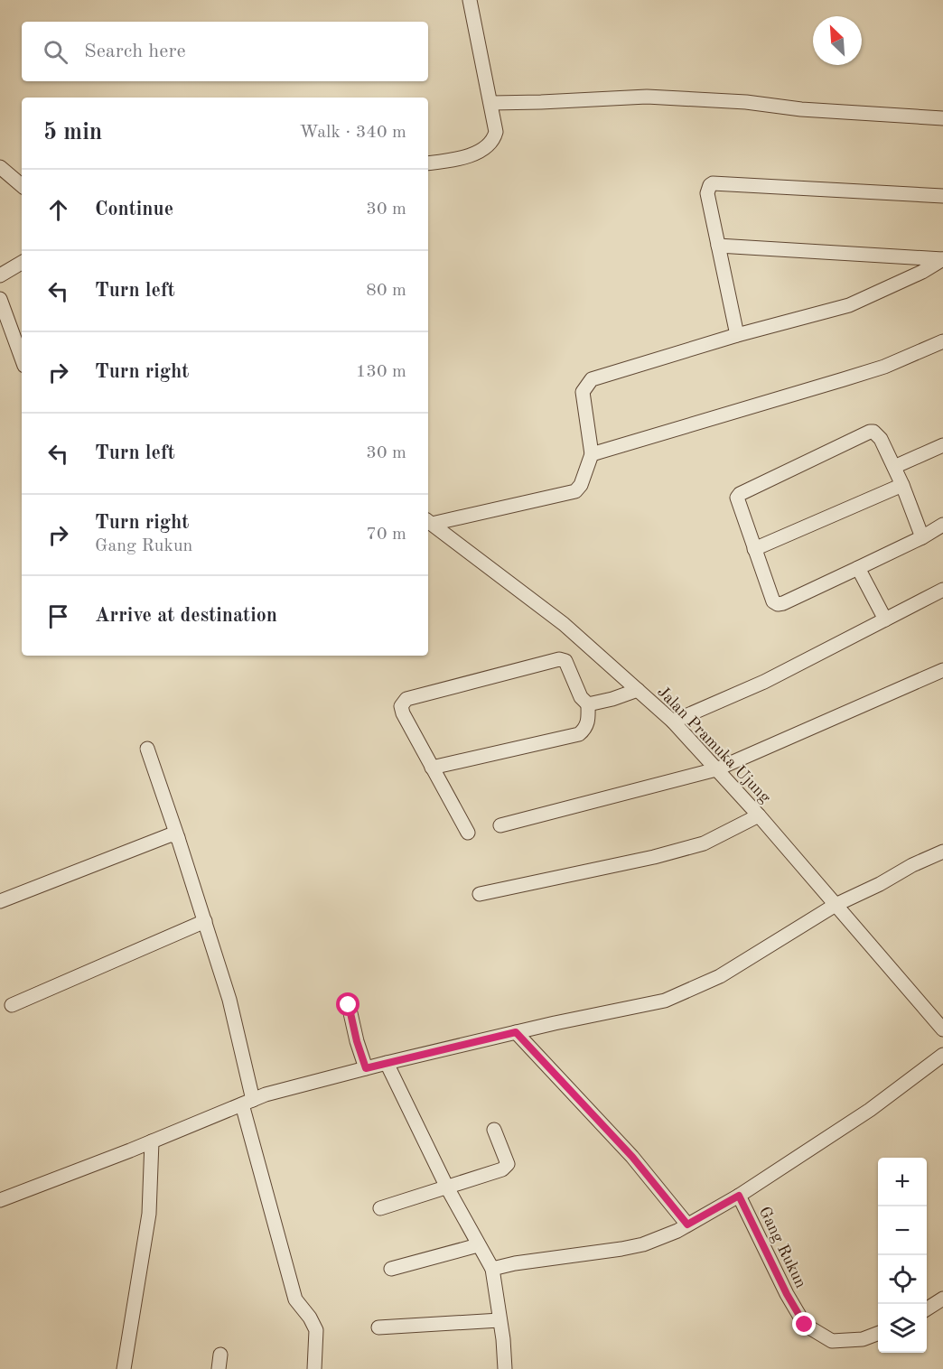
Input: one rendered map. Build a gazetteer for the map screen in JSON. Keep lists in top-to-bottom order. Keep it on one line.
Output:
{"streets":{"street":["Jalan Pramuka Ujung","Gang Rukun"]},"north":"top left","page":{"search":"Search here","heading":["5 min","Walk · 340 m"],"list":[["Continue","30 m"],["Turn left","80 m"],["Turn right","130 m"],["Turn left","30 m"],["Turn right","Gang Rukun","70 m"],"Arrive at destination"],"map_buttons":["+","−"]}}
